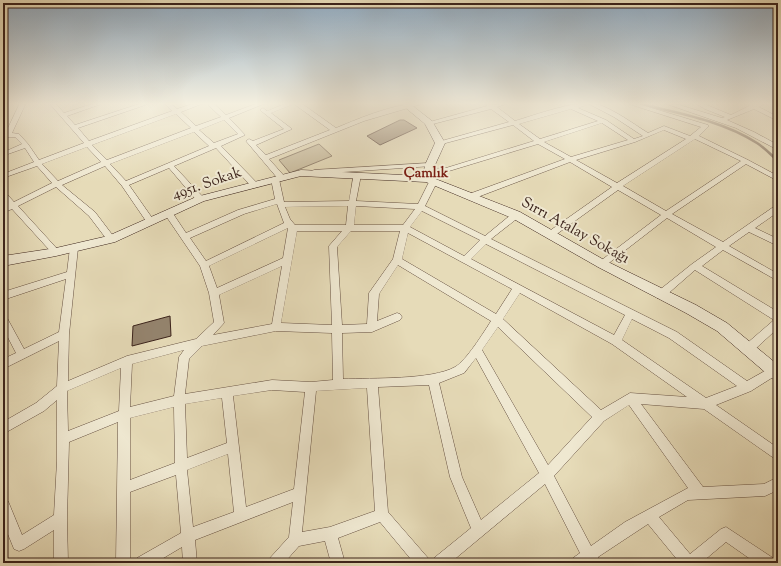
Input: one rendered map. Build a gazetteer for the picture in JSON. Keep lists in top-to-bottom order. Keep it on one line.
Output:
{"streets":{"main road":["4951. Sokak","Sırrı Atalay Sokağı"]},"crossings":[["4951. Sokak","Sırrı Atalay Sokağı"]],"districts":["Çamlık"]}
